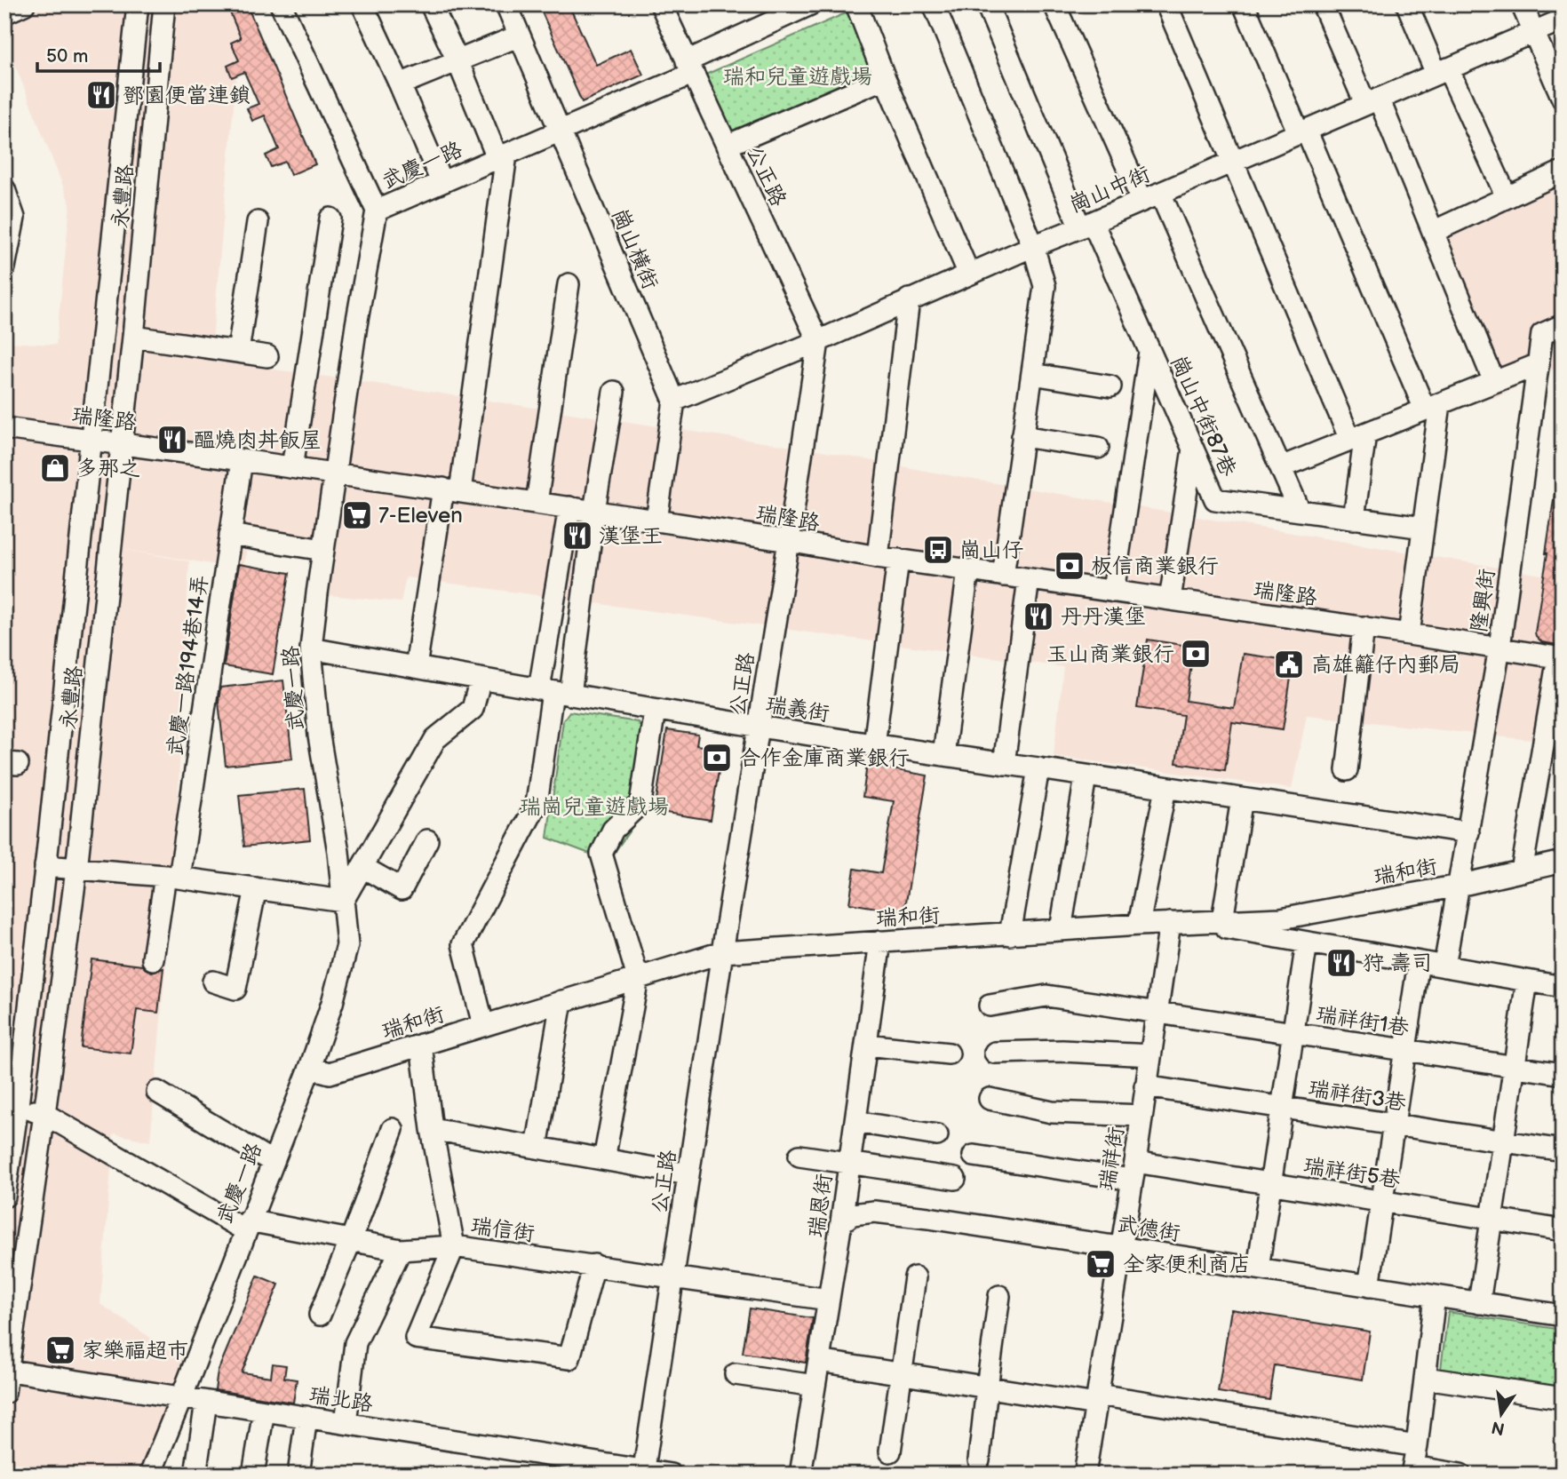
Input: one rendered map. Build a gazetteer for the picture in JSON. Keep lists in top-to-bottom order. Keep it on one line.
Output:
{"streets":{"street":["武慶一路","公正路","崗山中街","永豐路","崗山橫街","崗山中街87巷","瑞隆路","隆興街","武慶一路194巷14弄","瑞義街","瑞和街","瑞祥街1巷","瑞祥街3巷","瑞祥街","瑞祥街5巷","瑞恩街","武德街","瑞信街","瑞北路"]},"crossings":[["武慶一路","公正路"],["武慶一路","崗山橫街"],["武慶一路","瑞隆路"],["武慶一路","瑞義街"],["武慶一路","瑞和街"],["武慶一路","瑞北路"],["公正路","崗山中街"],["公正路","瑞隆路"],["公正路","瑞義街"],["公正路","瑞和街"],["公正路","瑞信街"],["公正路","瑞北路"],["崗山中街","崗山橫街"],["崗山中街","崗山中街87巷"],["永豐路","瑞隆路"],["永豐路","瑞北路"],["瑞隆路","隆興街"],["瑞隆路","武慶一路194巷14弄"],["隆興街","瑞義街"],["隆興街","瑞和街"],["瑞和街","瑞祥街"],["瑞和街","瑞恩街"],["瑞和街","瑞信街"],["瑞祥街1巷","瑞祥街"],["瑞祥街3巷","瑞祥街"],["瑞祥街","瑞祥街5巷"],["瑞祥街","武德街"],["瑞恩街","武德街"],["瑞恩街","瑞信街"]],"parks":["瑞和兒童遊戲場","瑞崗兒童遊戲場"],"places":{"restaurant":["鄧園便當連鎖","醞燒肉丼飯屋","漢堡王","丹丹漢堡","狩 壽司"],"shop":["多那之"],"supermarket":["7-Eleven","全家便利商店","家樂福超市"],"bus stop":["崗山仔"],"bank":["板信商業銀行","玉山商業銀行","合作金庫商業銀行"],"public building":["高雄籬仔內郵局"]},"scale_bar":"50 m","north":"bottom"}
